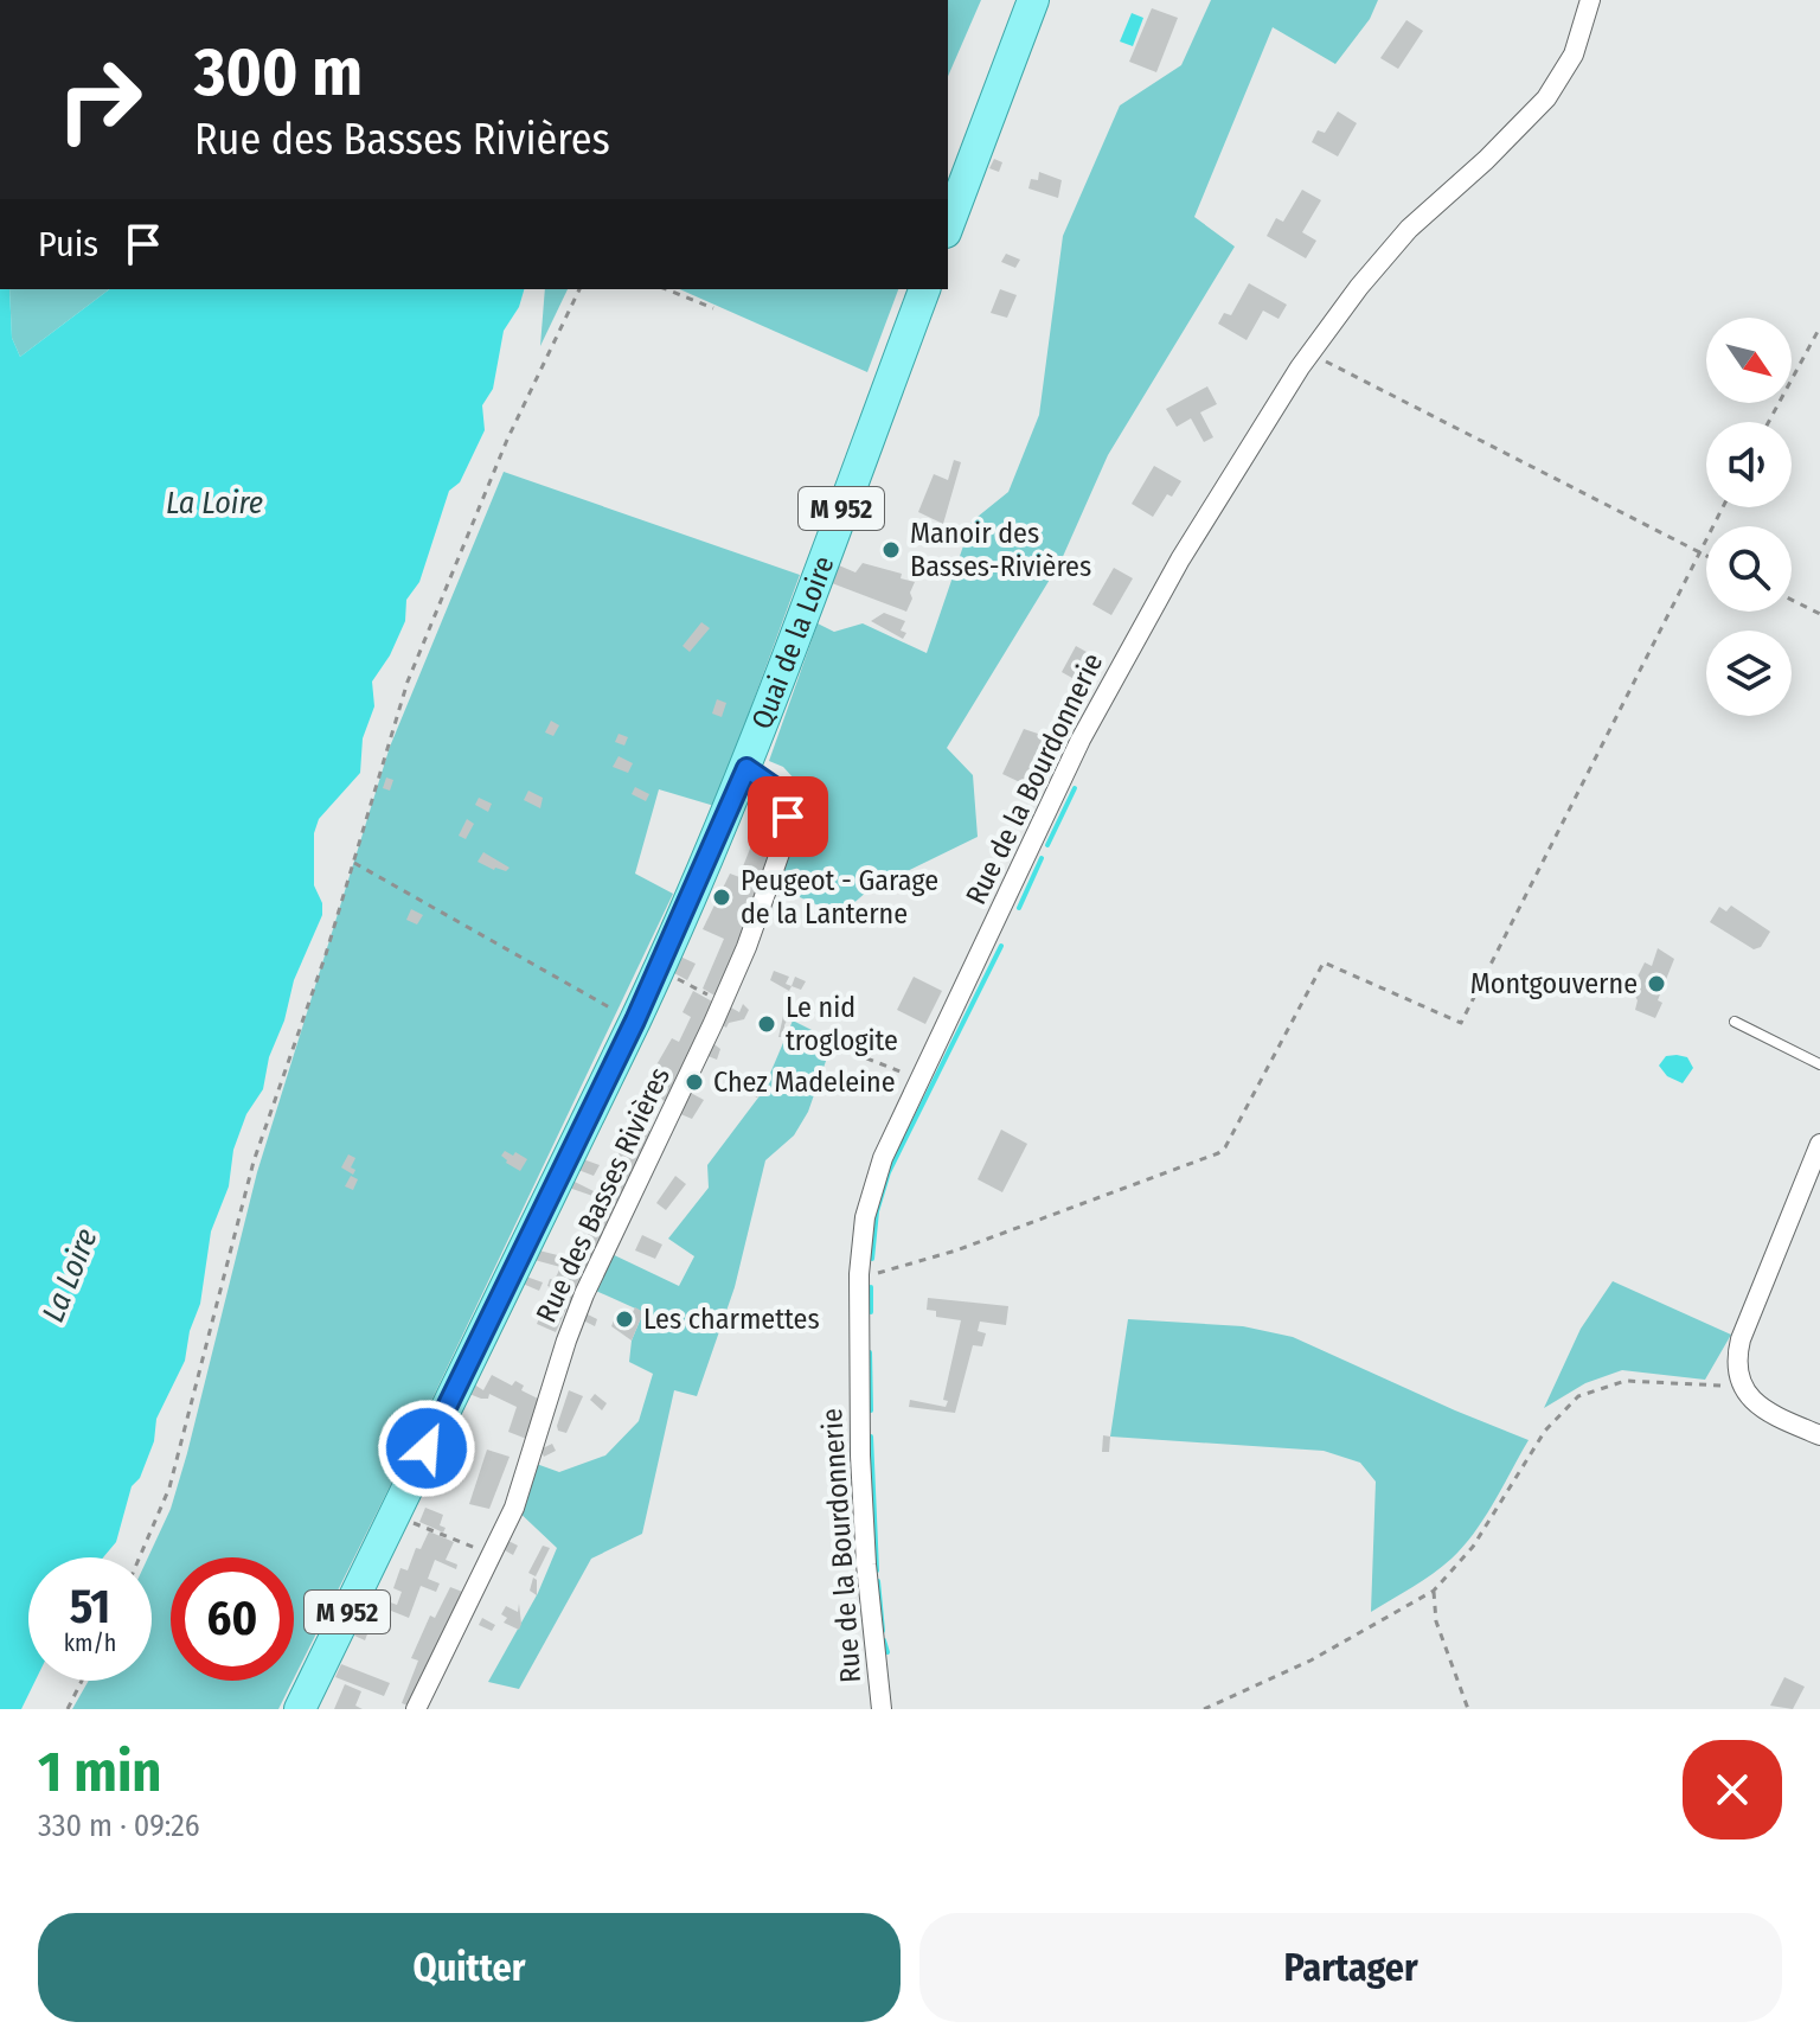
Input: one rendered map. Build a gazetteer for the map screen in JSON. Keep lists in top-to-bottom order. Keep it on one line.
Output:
{"streets":{"main road":["M 952","Quai de la Loire"],"street":["Rue de la Bourdonnerie","Rue des Basses Rivières"]},"crossings":[["Quai de la Loire","Rue des Basses Rivières"]],"water":["La Loire"],"places":["Manoir des Basses-Rivières","Peugeot - Garage de la Lanterne","Montgouverne","Le nid troglogite","Chez Madeleine","Les charmettes"],"north":"bottom right","page":{"turn":["300 m","Rue des Basses Rivières"],"then":"Puis","speed":"51 km/h","limit":"60","heading":["1 min","330 m · 09:26"],"buttons":["Quitter","Partager"]}}
